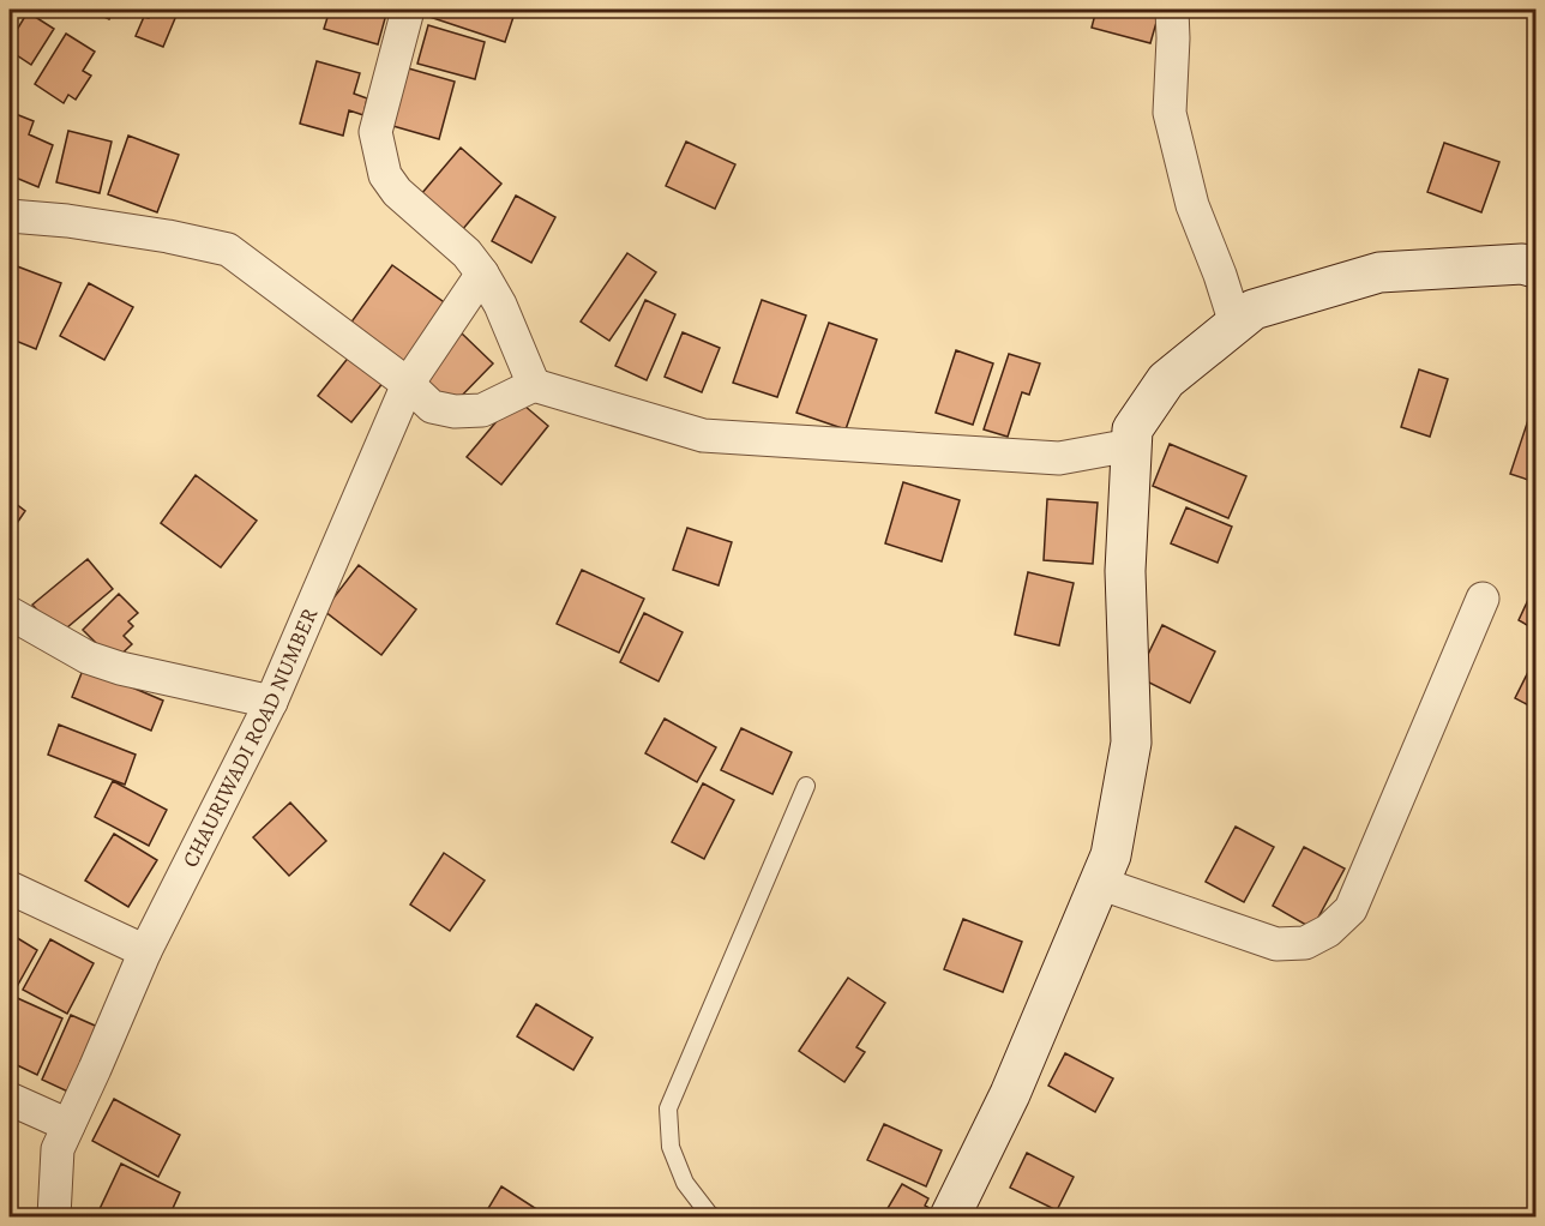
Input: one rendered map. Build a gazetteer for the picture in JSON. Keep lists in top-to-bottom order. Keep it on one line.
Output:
{"streets":{"street":["CHAURIWADI ROAD NUMBER"]}}
